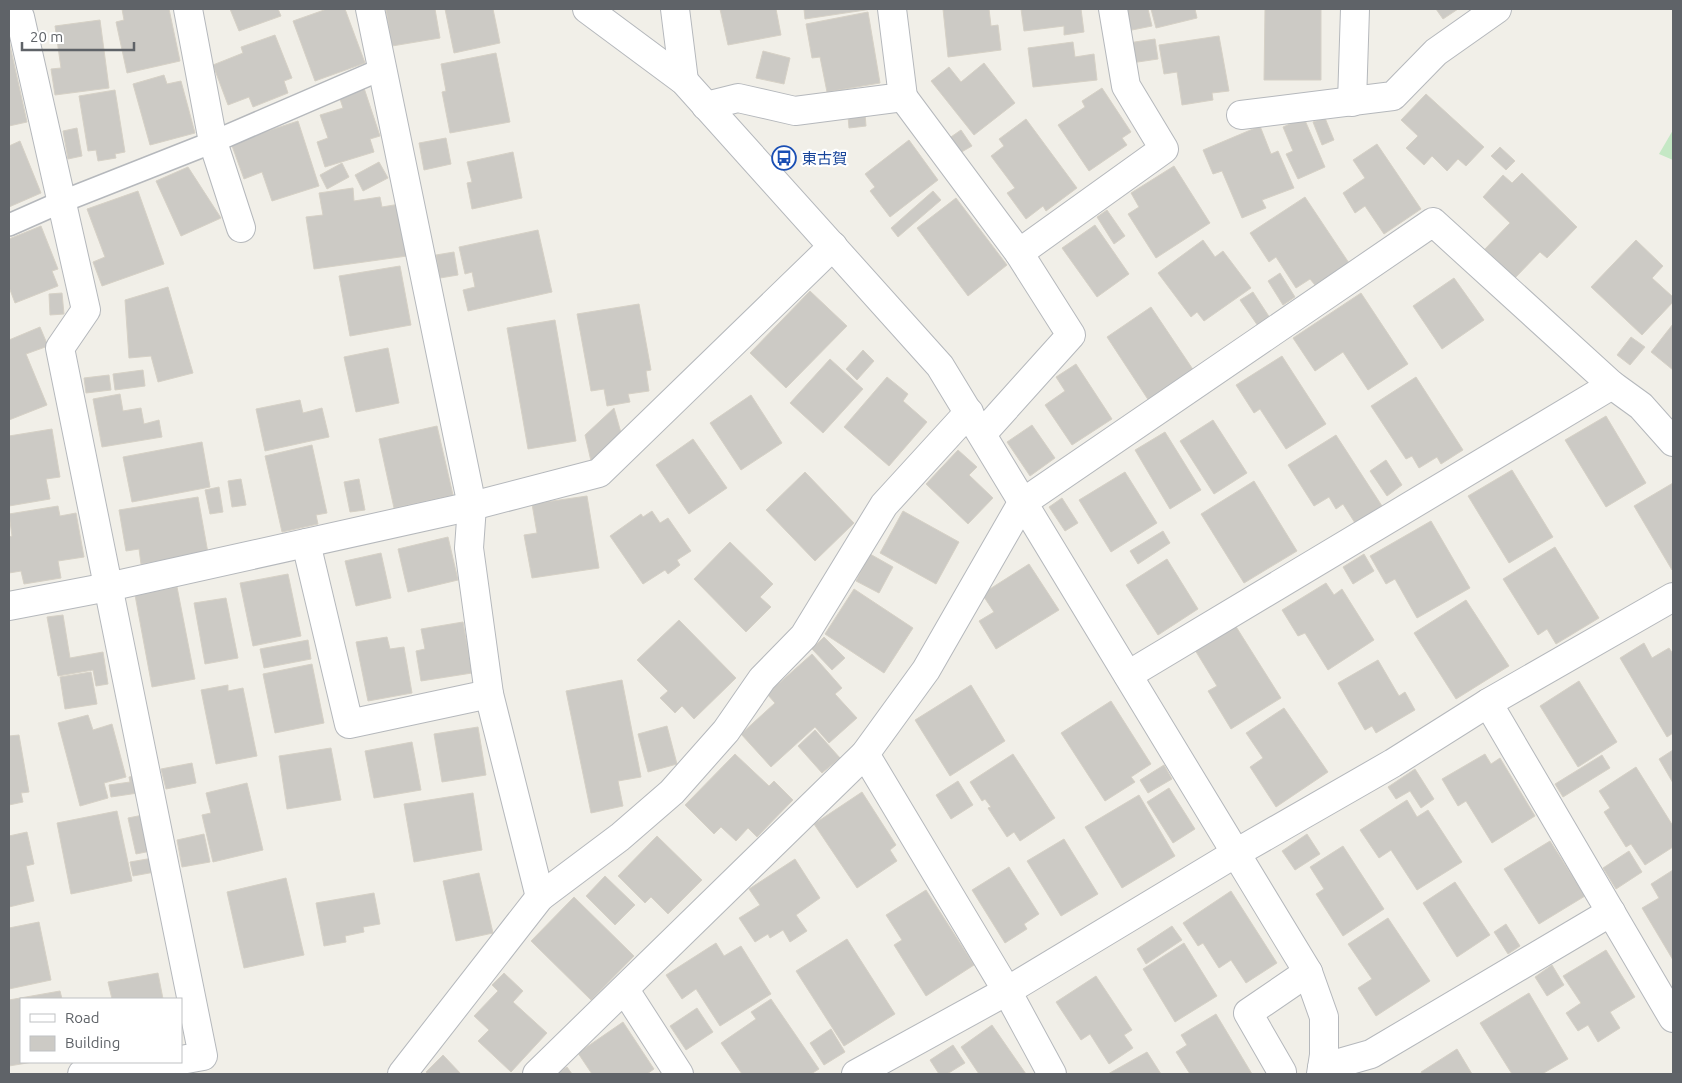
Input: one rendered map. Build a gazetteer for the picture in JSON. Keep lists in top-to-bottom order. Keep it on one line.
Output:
{"places":{"bus stop":["東古賀"]},"legend":["Road","Building"],"scale_bar":"20 m"}
